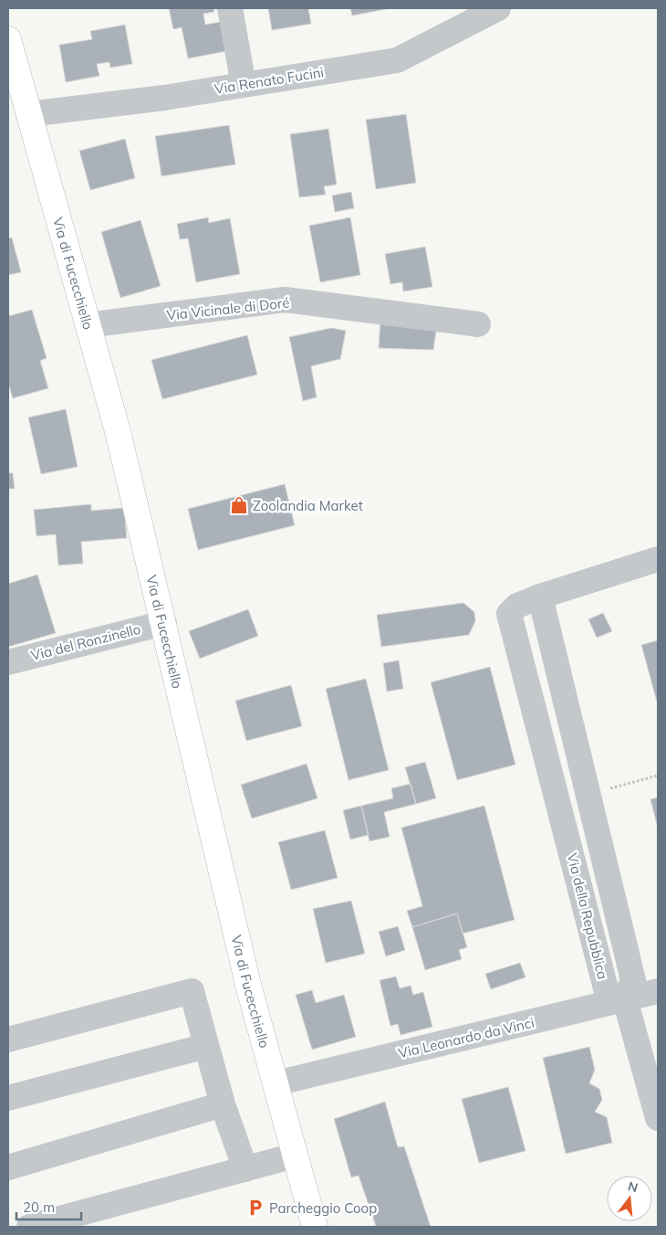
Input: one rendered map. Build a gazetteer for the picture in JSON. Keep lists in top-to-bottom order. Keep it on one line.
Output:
{"streets":{"main road":["Via di Fucecchiello"],"street":["Via Renato Fucini","Via Vicinale di Doré","Via del Ronzinello","Via della Repubblica","Via Leonardo da Vinci"]},"crossings":[["Via Renato Fucini","Via di Fucecchiello"],["Via di Fucecchiello","Via Vicinale di Doré"],["Via di Fucecchiello","Via del Ronzinello"],["Via di Fucecchiello","Via Leonardo da Vinci"],["Via della Repubblica","Via Leonardo da Vinci"]],"places":{"shop":["Zoolandia Market"],"parking":["Parcheggio Coop"]},"scale_bar":"20 m","north":"top"}
